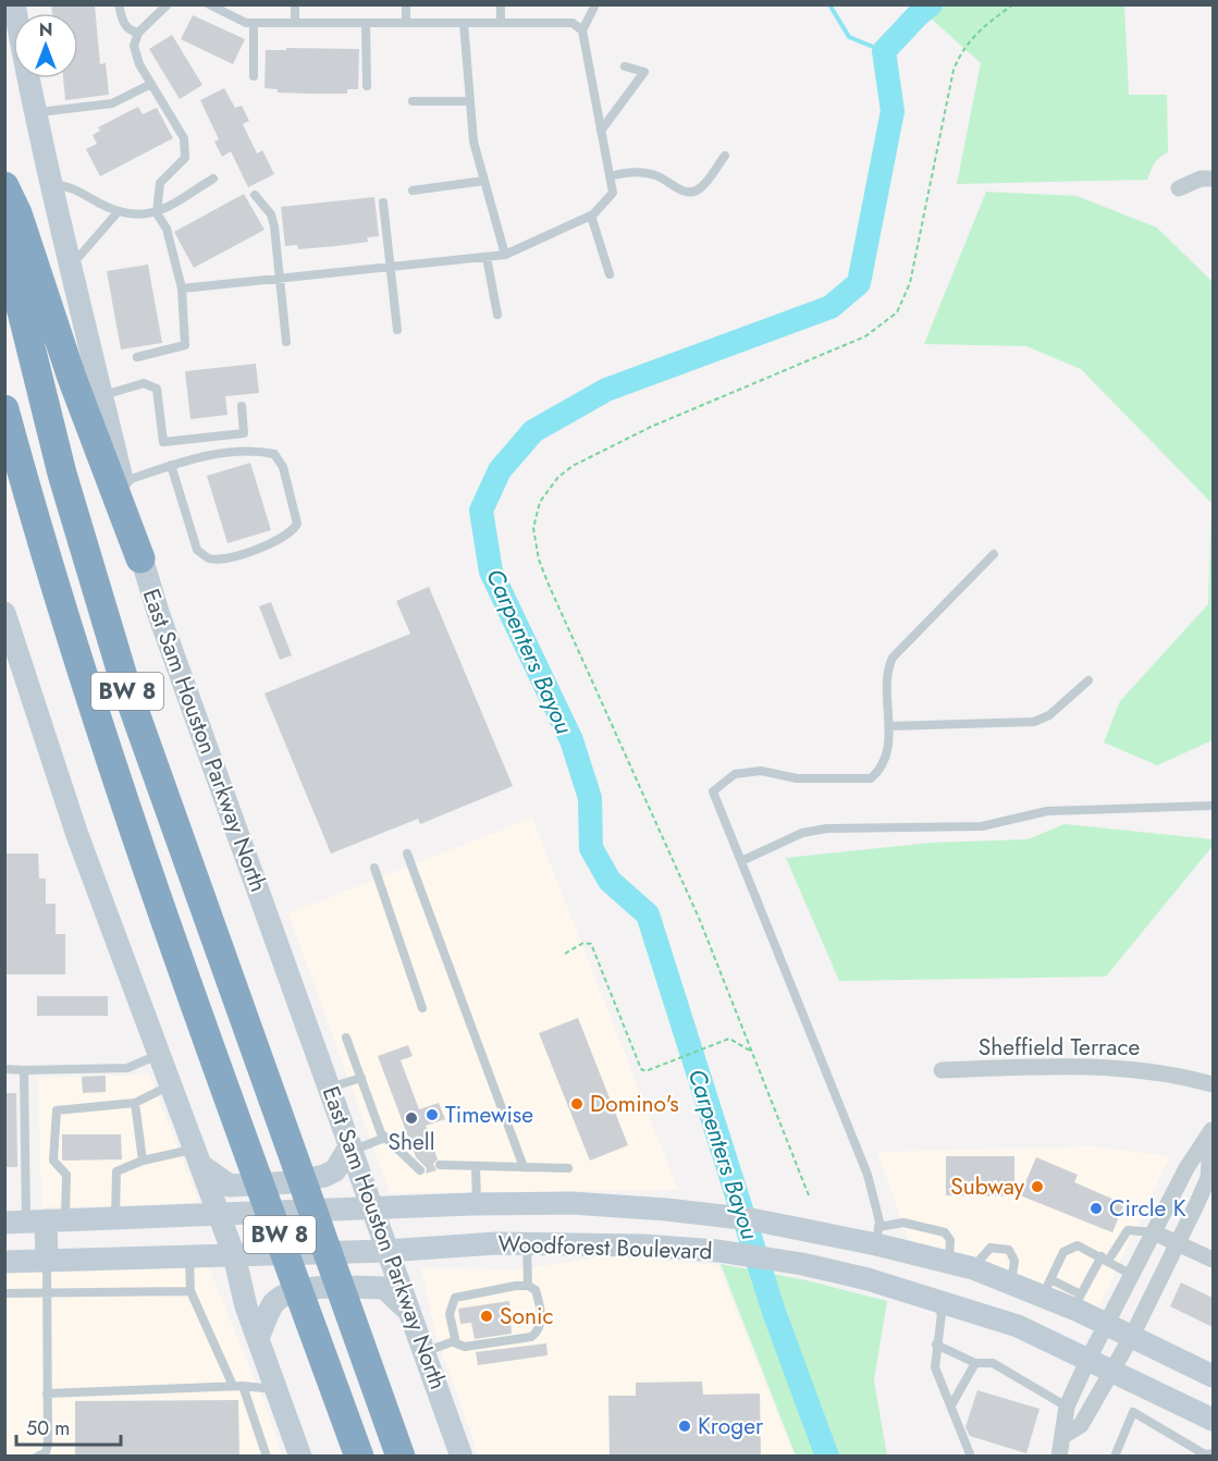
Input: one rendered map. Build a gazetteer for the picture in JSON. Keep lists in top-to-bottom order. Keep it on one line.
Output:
{"streets":{"highway":["BW 8"],"main road":["East Sam Houston Parkway North","Woodforest Boulevard"],"street":["Sheffield Terrace"]},"crossings":[["BW 8","Woodforest Boulevard"],["East Sam Houston Parkway North","Woodforest Boulevard"]],"water":["Carpenters Bayou"],"places":["Domino's","Timewise","Shell","Subway","Circle K","Sonic","Kroger"],"scale_bar":"50 m","north":"top"}
